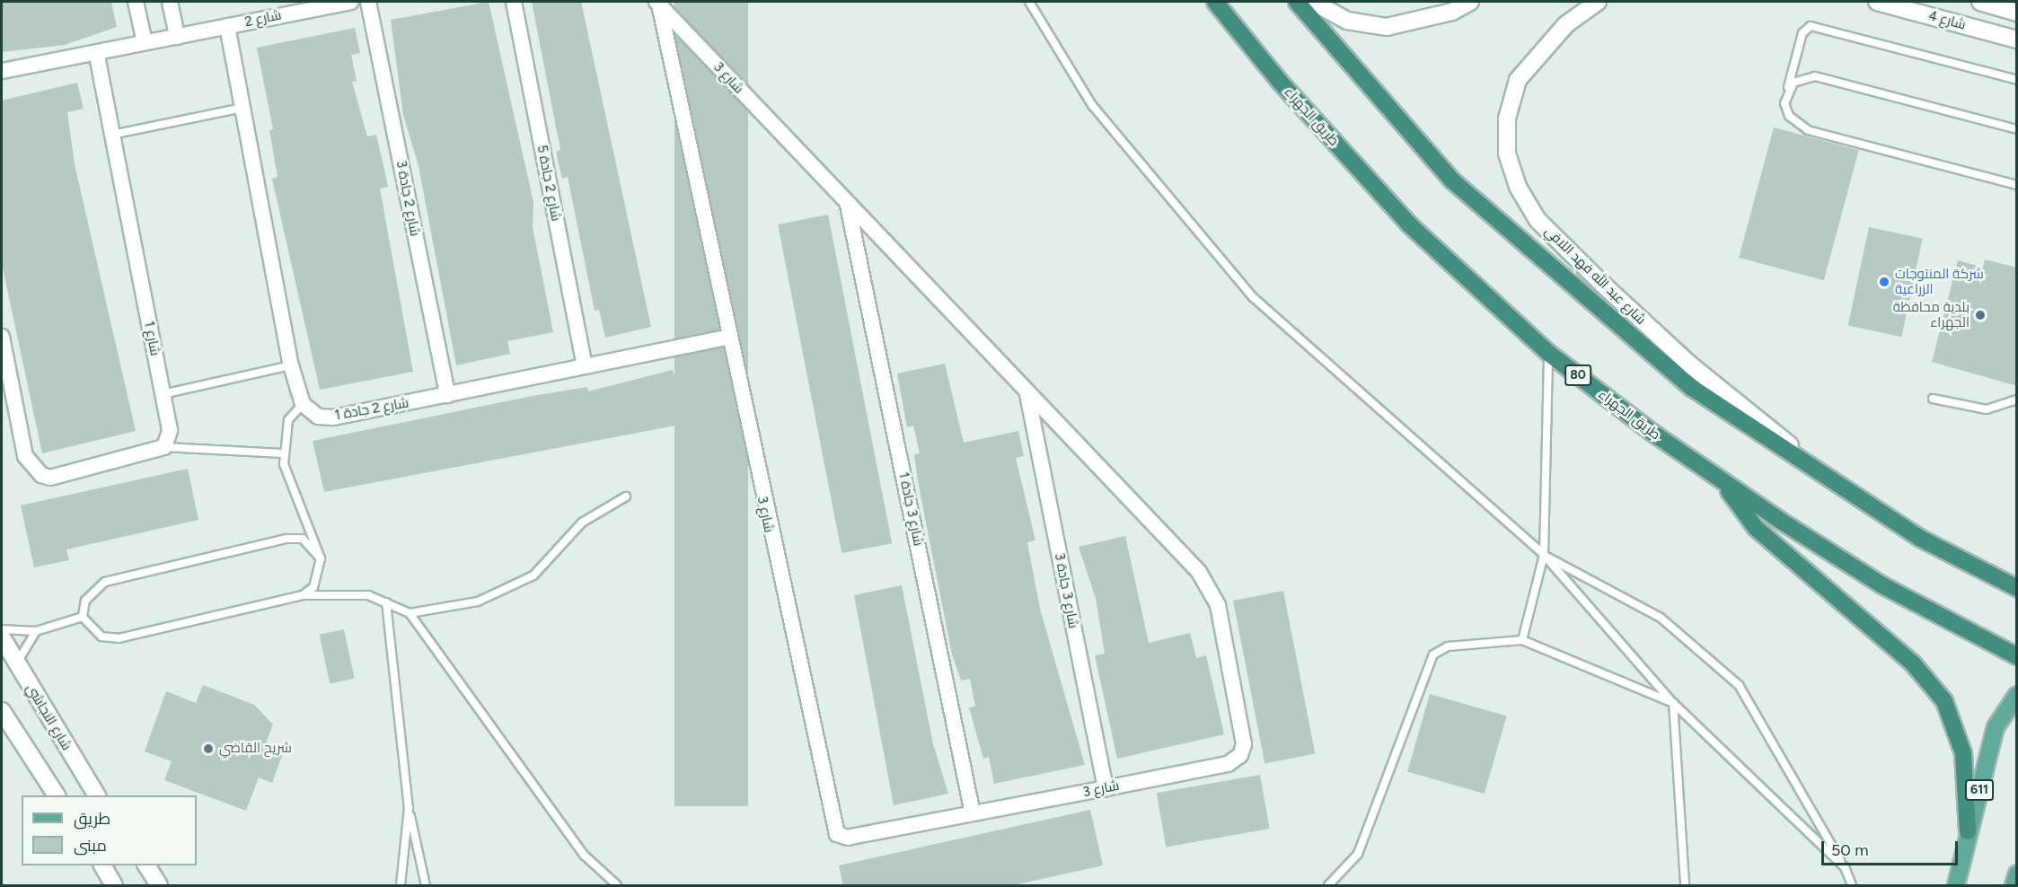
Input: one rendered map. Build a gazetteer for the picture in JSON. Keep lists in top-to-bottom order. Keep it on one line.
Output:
{"streets":{"highway":["طريق الجهراء","80"],"main road":["611"],"street":["شارع 2","شارع 4","شارع 3","شارع 2 جادة 5","شارع 2 جادة 3","شارع عبد الله فهد اللافي","شارع 1","شارع 2 جادة 1","شارع 3 جادة 1","شارع 3 جادة 3","شارع النجاشي"]},"crossings":[["شارع 2","شارع 1"],["شارع 3","شارع 2 جادة 1"],["شارع 3","شارع 3 جادة 1"],["شارع 3","شارع 3 جادة 3"],["شارع 2 جادة 5","شارع 2 جادة 1"],["شارع 2 جادة 3","شارع 2 جادة 1"]],"places":["شركة المنتوجات الزراعية","بلدية محافظة الجهراء","شريح القاضي"],"legend":["طريق","مبنى"],"scale_bar":"50 m"}
